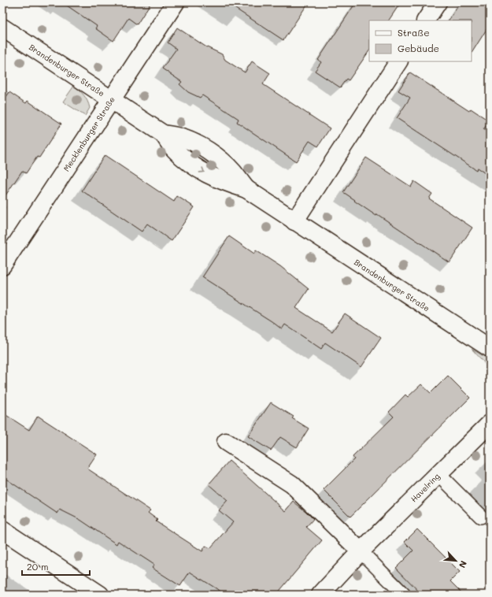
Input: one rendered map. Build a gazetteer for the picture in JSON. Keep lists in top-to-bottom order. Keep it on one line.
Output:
{"streets":{"street":["Brandenburger Straße","Mecklenburger Straße","Havelring"]},"crossings":[["Brandenburger Straße","Mecklenburger Straße"]],"legend":["Straße","Gebäude"],"scale_bar":"20 m","north":"bottom right"}
